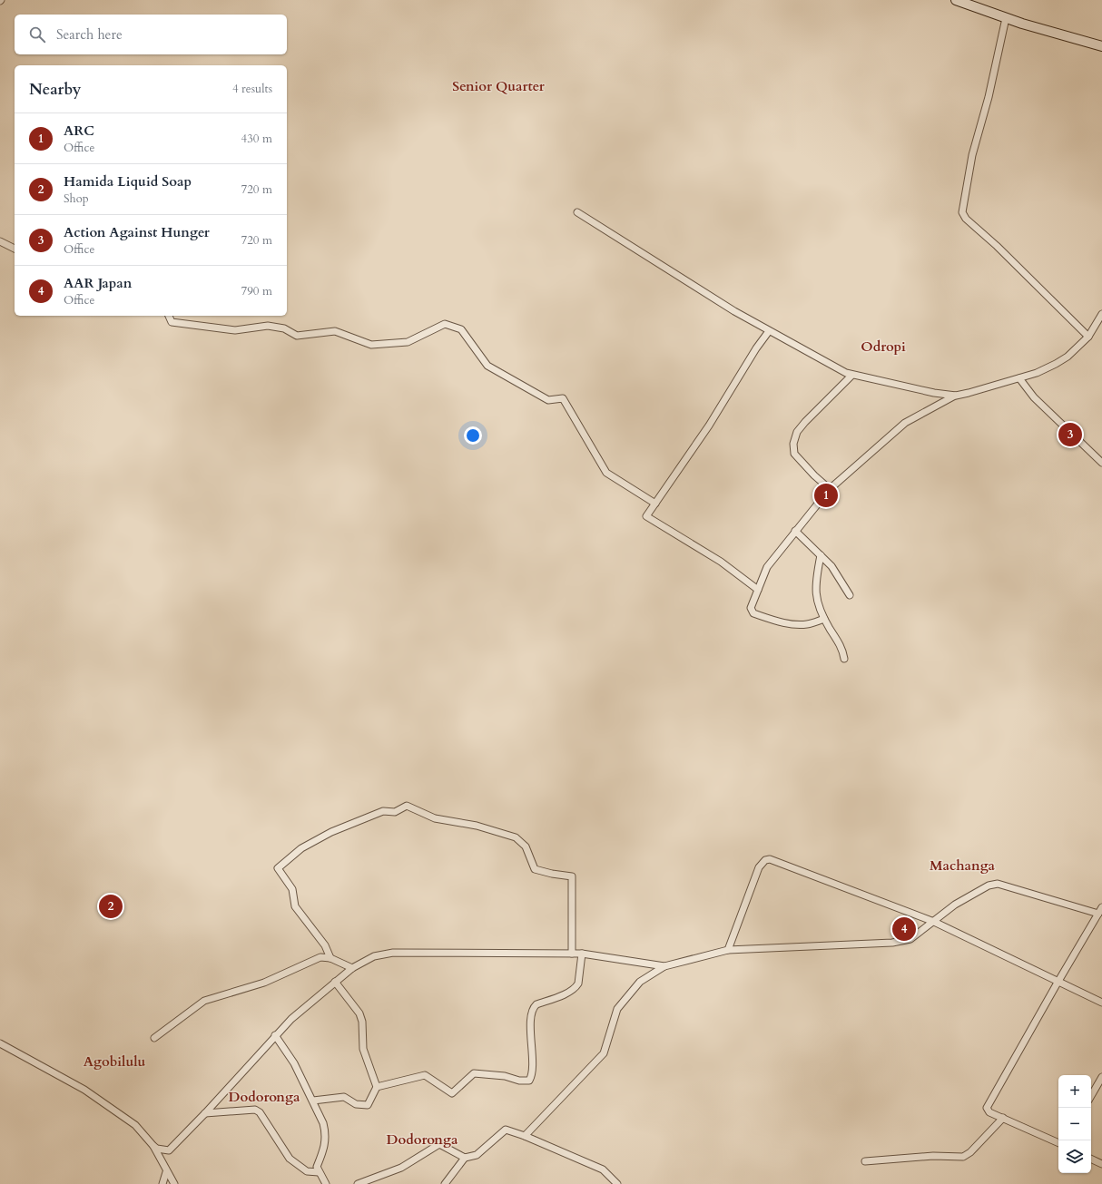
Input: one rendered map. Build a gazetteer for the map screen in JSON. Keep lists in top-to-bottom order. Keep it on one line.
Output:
{"districts":["Senior Quarter","Odropi","Machanga","Agobilulu","Dodoronga","Dodoronga"],"page":{"search":"Search here","heading":["Nearby","4 results"],"list":[{"mark":"1","name":"ARC","note":"Office","value":"430 m"},{"mark":"2","name":"Hamida Liquid Soap","note":"Shop","value":"720 m"},{"mark":"3","name":"Action Against Hunger","note":"Office","value":"720 m"},{"mark":"4","name":"AAR Japan","note":"Office","value":"790 m"}],"pins":["3","1","2","4"],"map_buttons":["+","−"]}}
